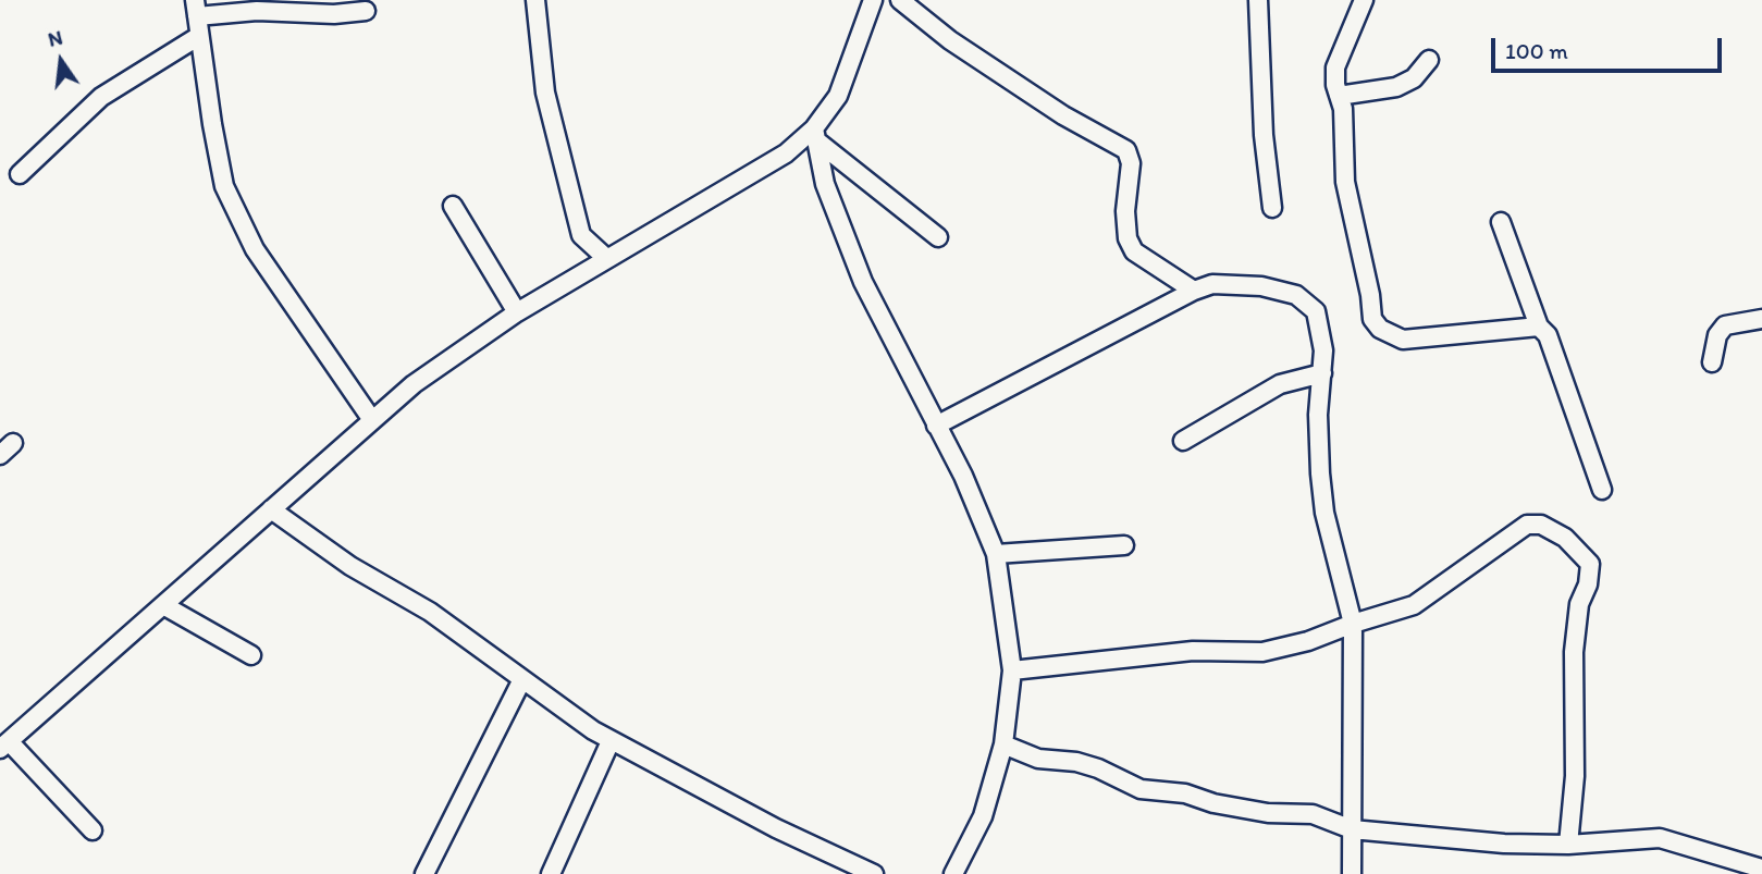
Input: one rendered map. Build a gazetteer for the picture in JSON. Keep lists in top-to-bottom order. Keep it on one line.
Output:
{"scale_bar":"100 m","north":"top"}
